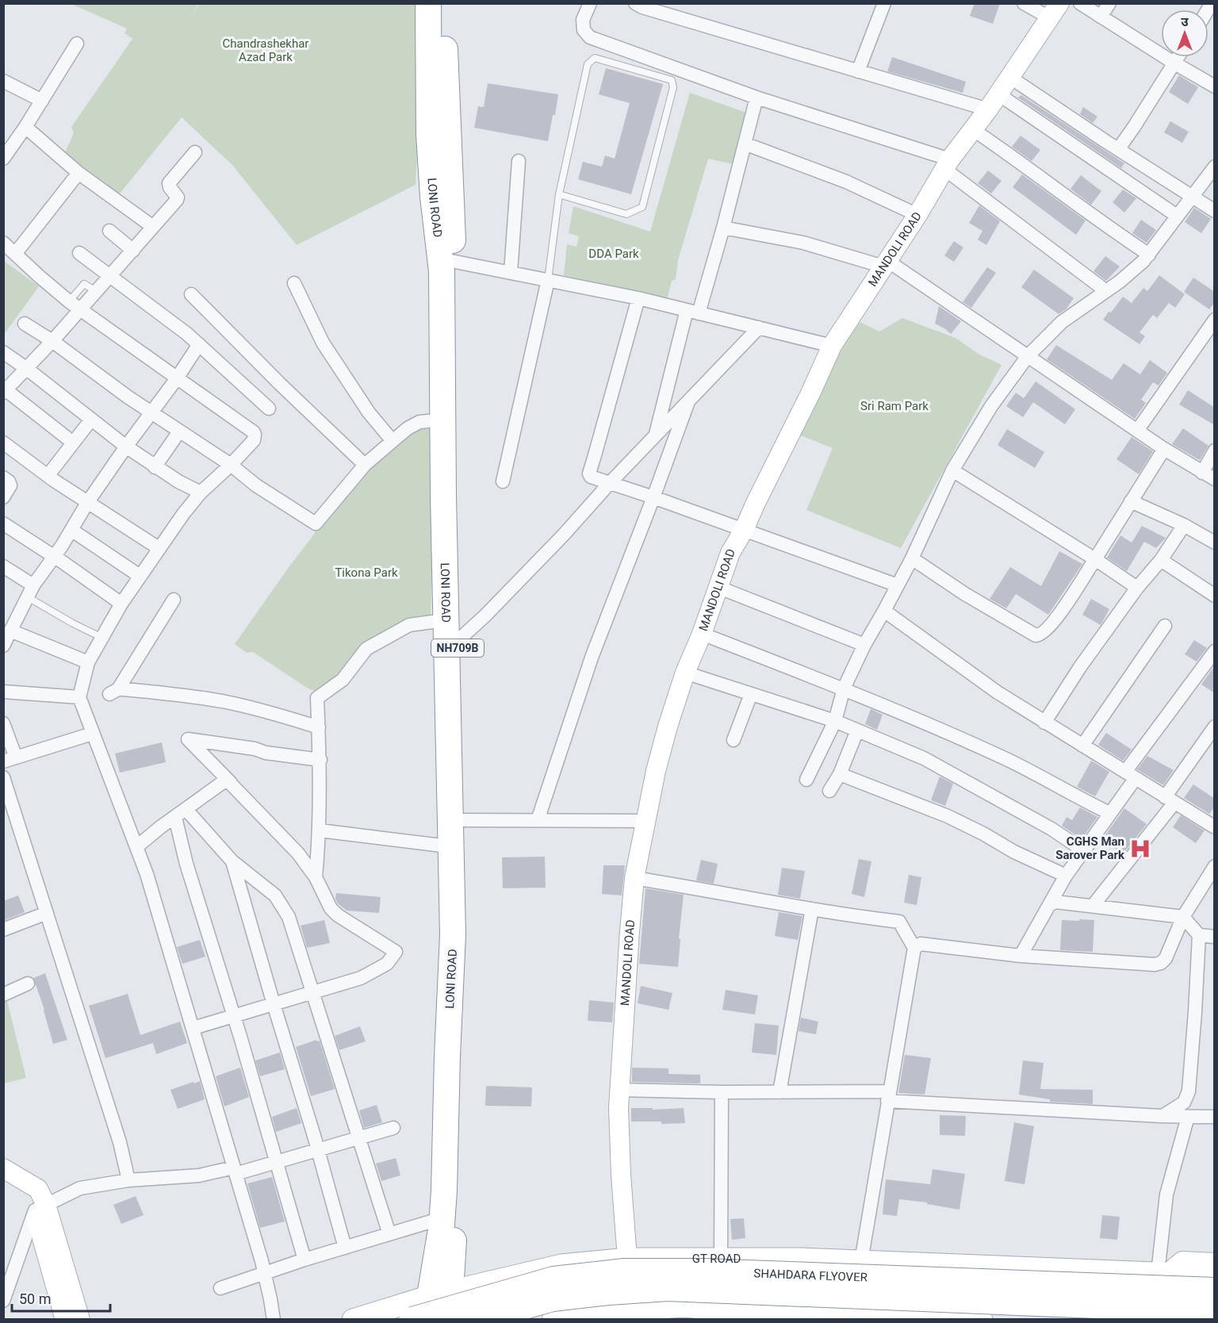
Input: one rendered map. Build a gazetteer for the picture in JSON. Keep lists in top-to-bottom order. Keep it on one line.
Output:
{"streets":{"highway":["LONI ROAD","NH709B","SHAHDARA FLYOVER"],"main road":["GT ROAD"],"street":["MANDOLI ROAD"]},"crossings":[["LONI ROAD","GT ROAD"],["MANDOLI ROAD","GT ROAD"]],"parks":["Chandrashekhar Azad Park","DDA Park","Sri Ram Park","Tikona Park"],"places":{"hospital":["CGHS Man Sarover Park"]},"scale_bar":"50 m","north":"top"}
